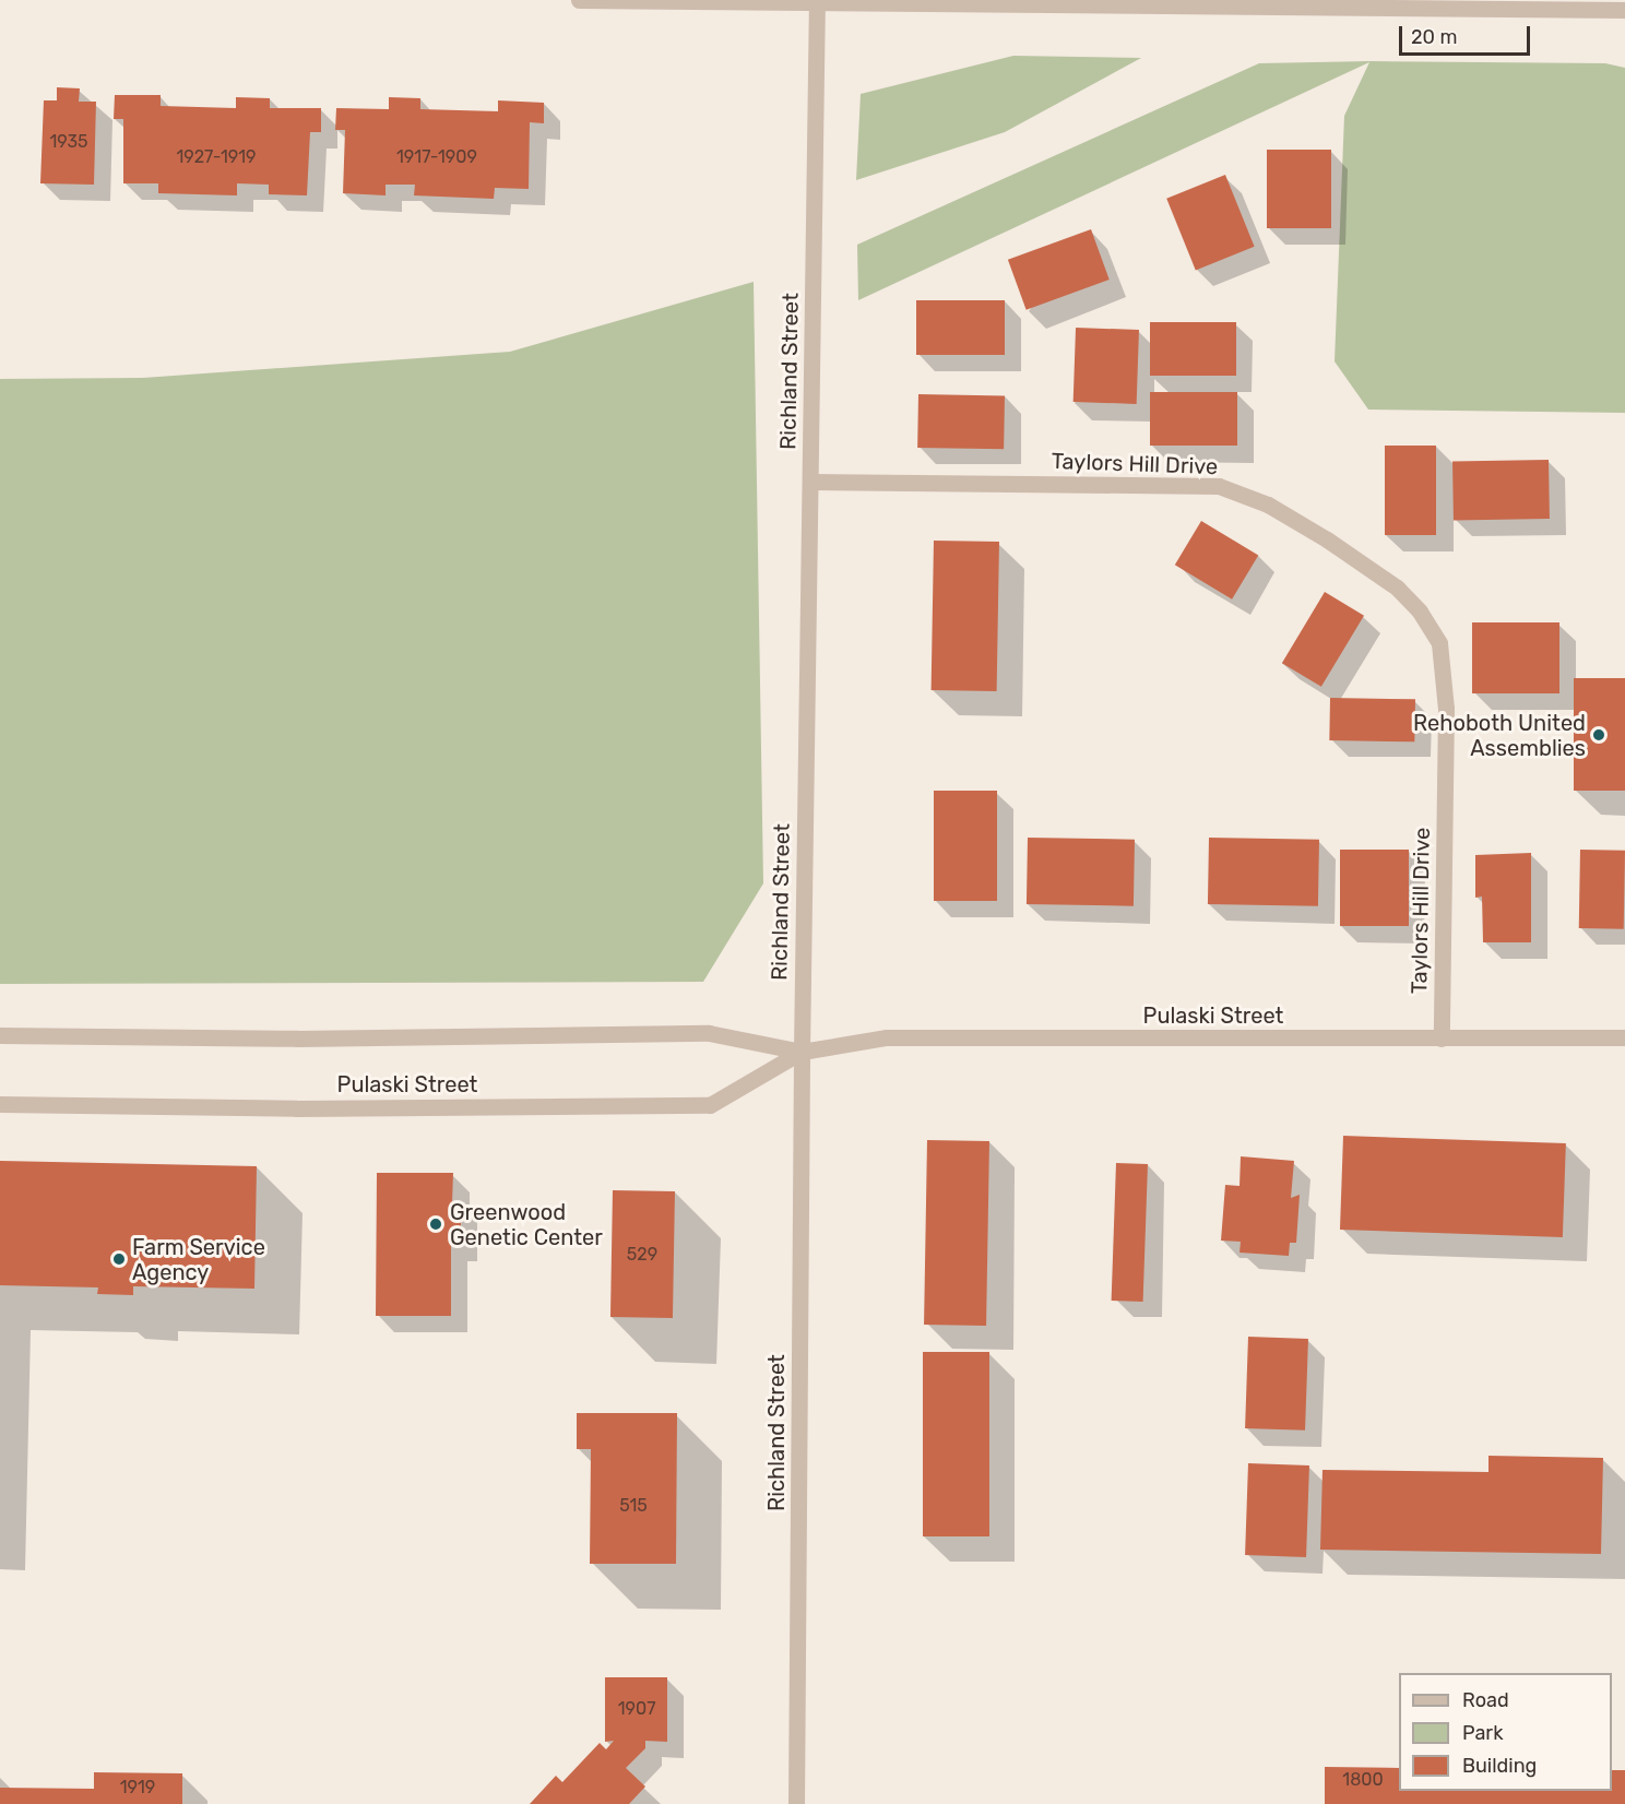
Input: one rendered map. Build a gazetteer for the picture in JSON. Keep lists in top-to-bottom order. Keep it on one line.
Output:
{"streets":{"street":["Richland Street","Taylors Hill Drive","Pulaski Street"]},"crossings":[["Richland Street","Taylors Hill Drive"],["Richland Street","Pulaski Street"],["Taylors Hill Drive","Pulaski Street"]],"places":["Rehoboth United Assemblies","Greenwood Genetic Center","Farm Service Agency"],"house_numbers":["1935","1927-1919","1917-1909","529","515","1907","1800","1919"],"legend":["Road","Park","Building"],"scale_bar":"20 m"}
